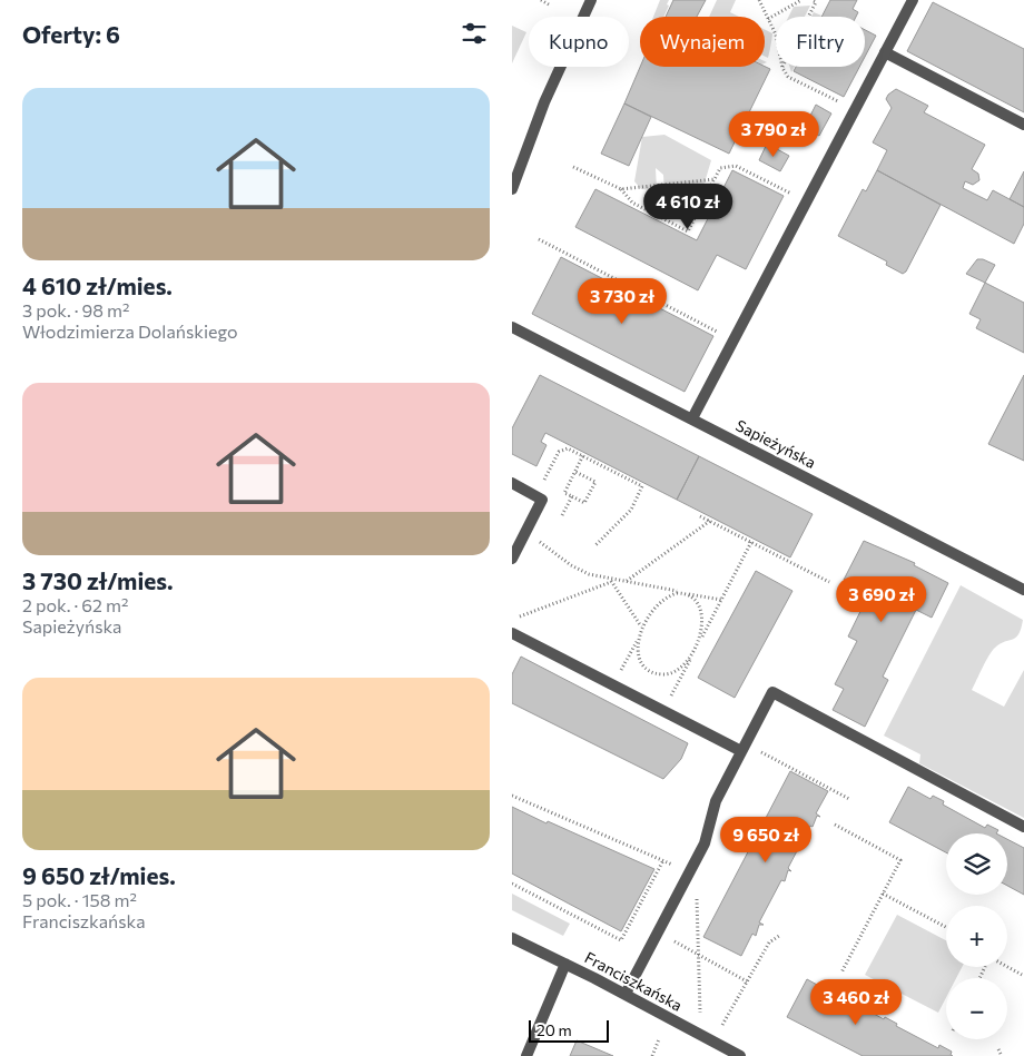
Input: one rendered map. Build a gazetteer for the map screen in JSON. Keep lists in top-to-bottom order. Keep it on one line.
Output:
{"streets":{"street":["Sapieżyńska","Franciszkańska"]},"scale_bar":"20 m","page":{"heading":"Oferty: 6","chip":["Kupno","Wynajem","Filtry"],"list":[{"name":"4 610 zł/mies.","note":"3 pok. · 98 m² · Włodzimierza Dolańskiego"},{"name":"3 730 zł/mies.","note":"2 pok. · 62 m² · Sapieżyńska"},{"name":"9 650 zł/mies.","note":"5 pok. · 158 m² · Franciszkańska"}],"price":["3 790 zł","4 610 zł","3 730 zł","3 690 zł","9 650 zł","3 460 zł"],"map_buttons":["+","−"],"scale":"20 m"}}
